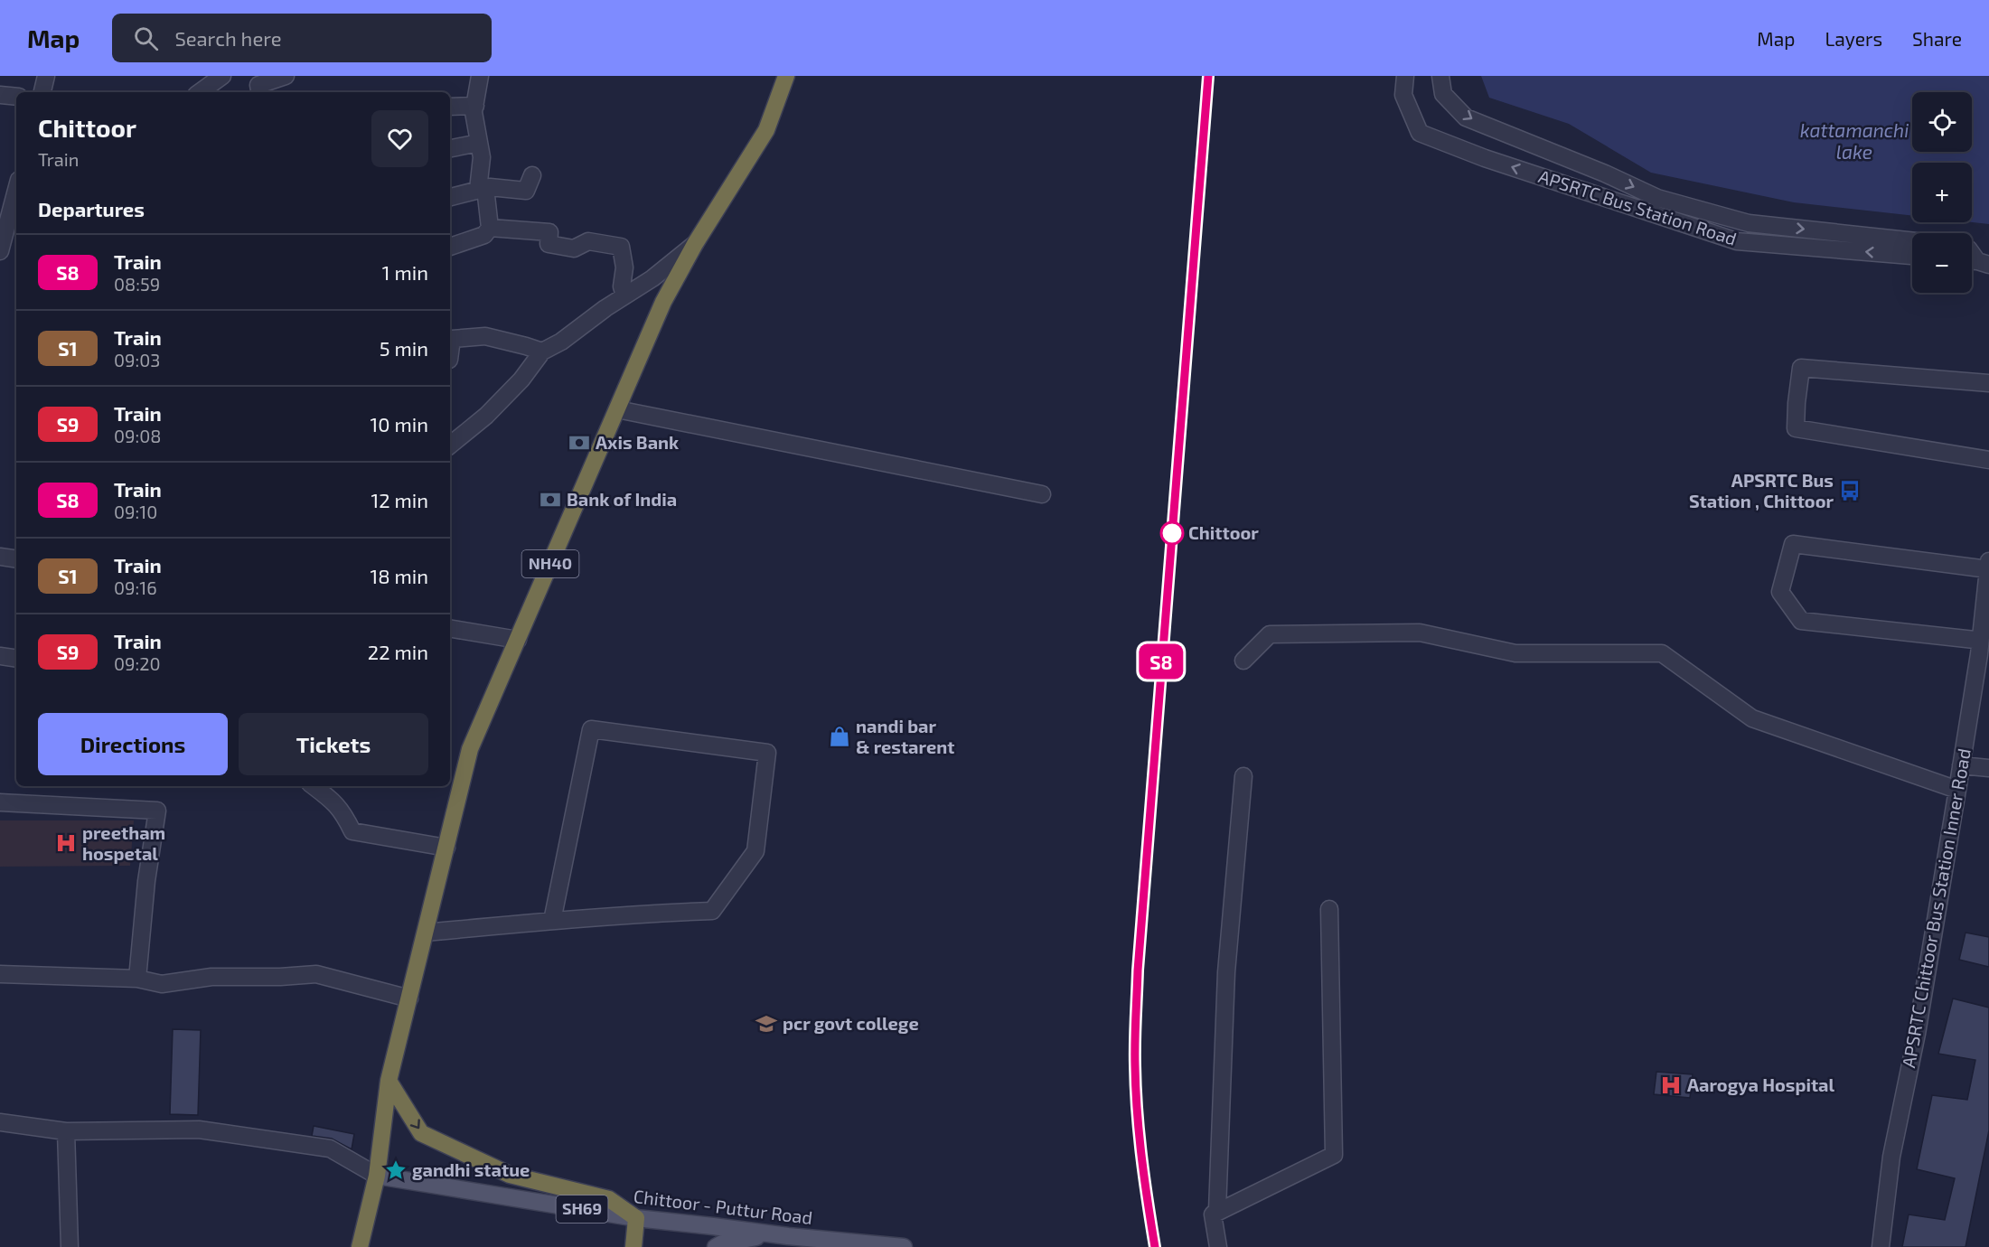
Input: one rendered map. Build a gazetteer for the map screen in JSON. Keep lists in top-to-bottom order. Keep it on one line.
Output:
{"streets":{"highway":["NH40"],"main road":["Chittoor - Puttur Road","SH69"],"street":["APSRTC Bus Station Road","APSRTC Chittoor Bus Station Inner Road"]},"crossings":[["NH40","Chittoor - Puttur Road"]],"water":["kattamanchi lake"],"places":{"bank":["Axis Bank","Bank of India"],"bus stop":["APSRTC Bus Station , Chittoor"],"other":["Chittoor"],"shop":["nandi bar & restarent"],"hospital":["preetham hospetal","Aarogya Hospital"],"school or university":["pcr govt college"],"place":["gandhi statue"]},"page":{"header":"Map","search":"Search here","nav":["Map","Layers","Share"],"on_map":"S8","map_buttons":["+","−"],"heading":[["Chittoor","Train"],"Departures"],"list":[{"mark":"S8","name":"Train","note":"08:59","value":"1 min"},{"mark":"S1","name":"Train","note":"09:03","value":"5 min"},{"mark":"S9","name":"Train","note":"09:08","value":"10 min"},{"mark":"S8","name":"Train","note":"09:10","value":"12 min"},{"mark":"S1","name":"Train","note":"09:16","value":"18 min"},{"mark":"S9","name":"Train","note":"09:20","value":"22 min"}],"buttons":["Directions","Tickets"]}}
